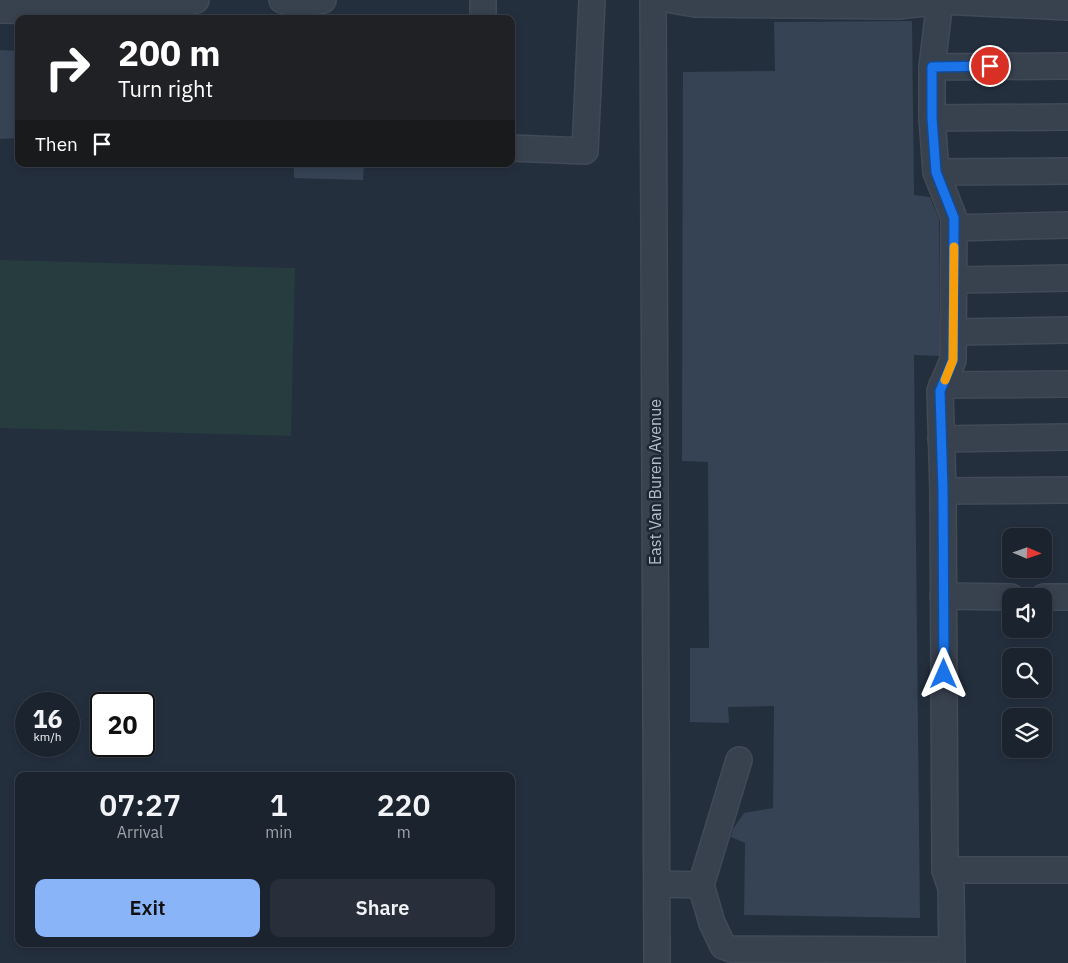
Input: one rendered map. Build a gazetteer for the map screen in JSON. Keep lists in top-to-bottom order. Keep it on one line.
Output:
{"streets":{"street":["East Van Buren Avenue"]},"north":"right","page":{"turn":["200 m","Turn right"],"then":"Then","speed":"16 km/h","limit":"20","eta":["07:27","Arrival","1","min","220","m"],"buttons":["Exit","Share"]}}
